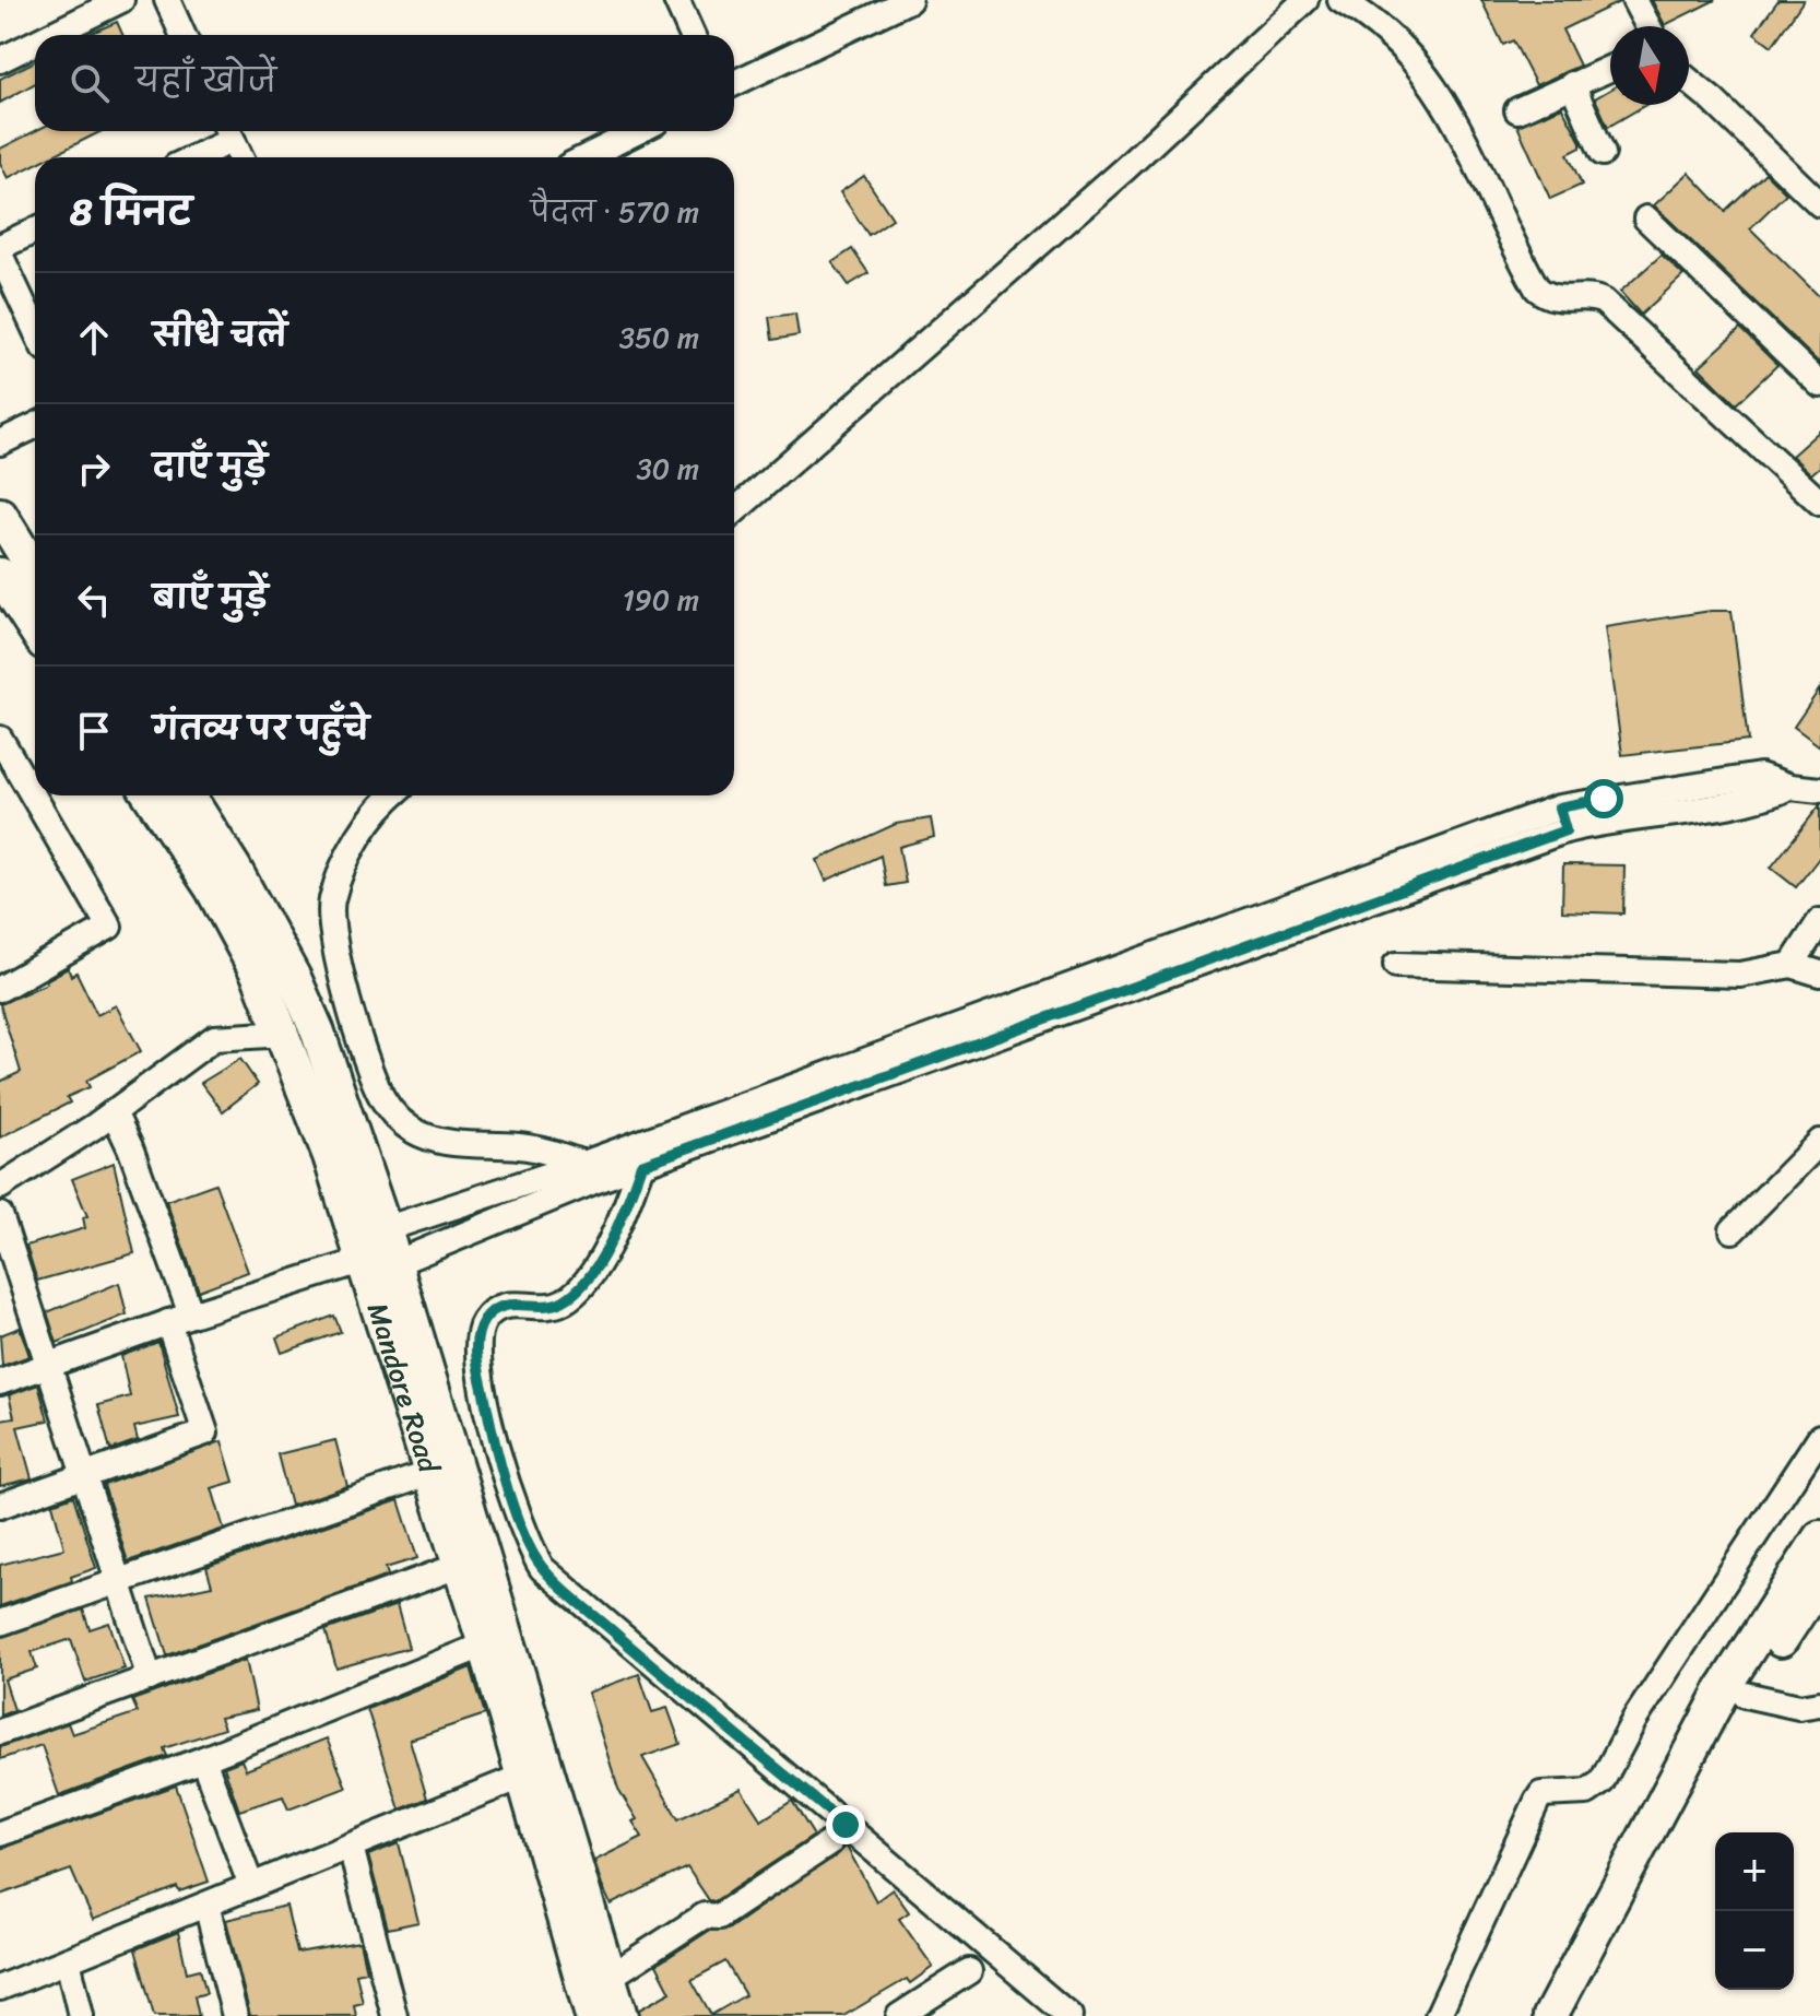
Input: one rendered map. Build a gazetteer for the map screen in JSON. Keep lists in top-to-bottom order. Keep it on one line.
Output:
{"streets":{"highway":["Mandore Road"]},"north":"bottom","page":{"search":"यहाँ खोजें","heading":["8 मिनट","पैदल · 570 m"],"list":[["सीधे चलें","350 m"],["दाएँ मुड़ें","30 m"],["बाएँ मुड़ें","190 m"],"गंतव्य पर पहुँचे"],"map_buttons":["+","−"]}}
